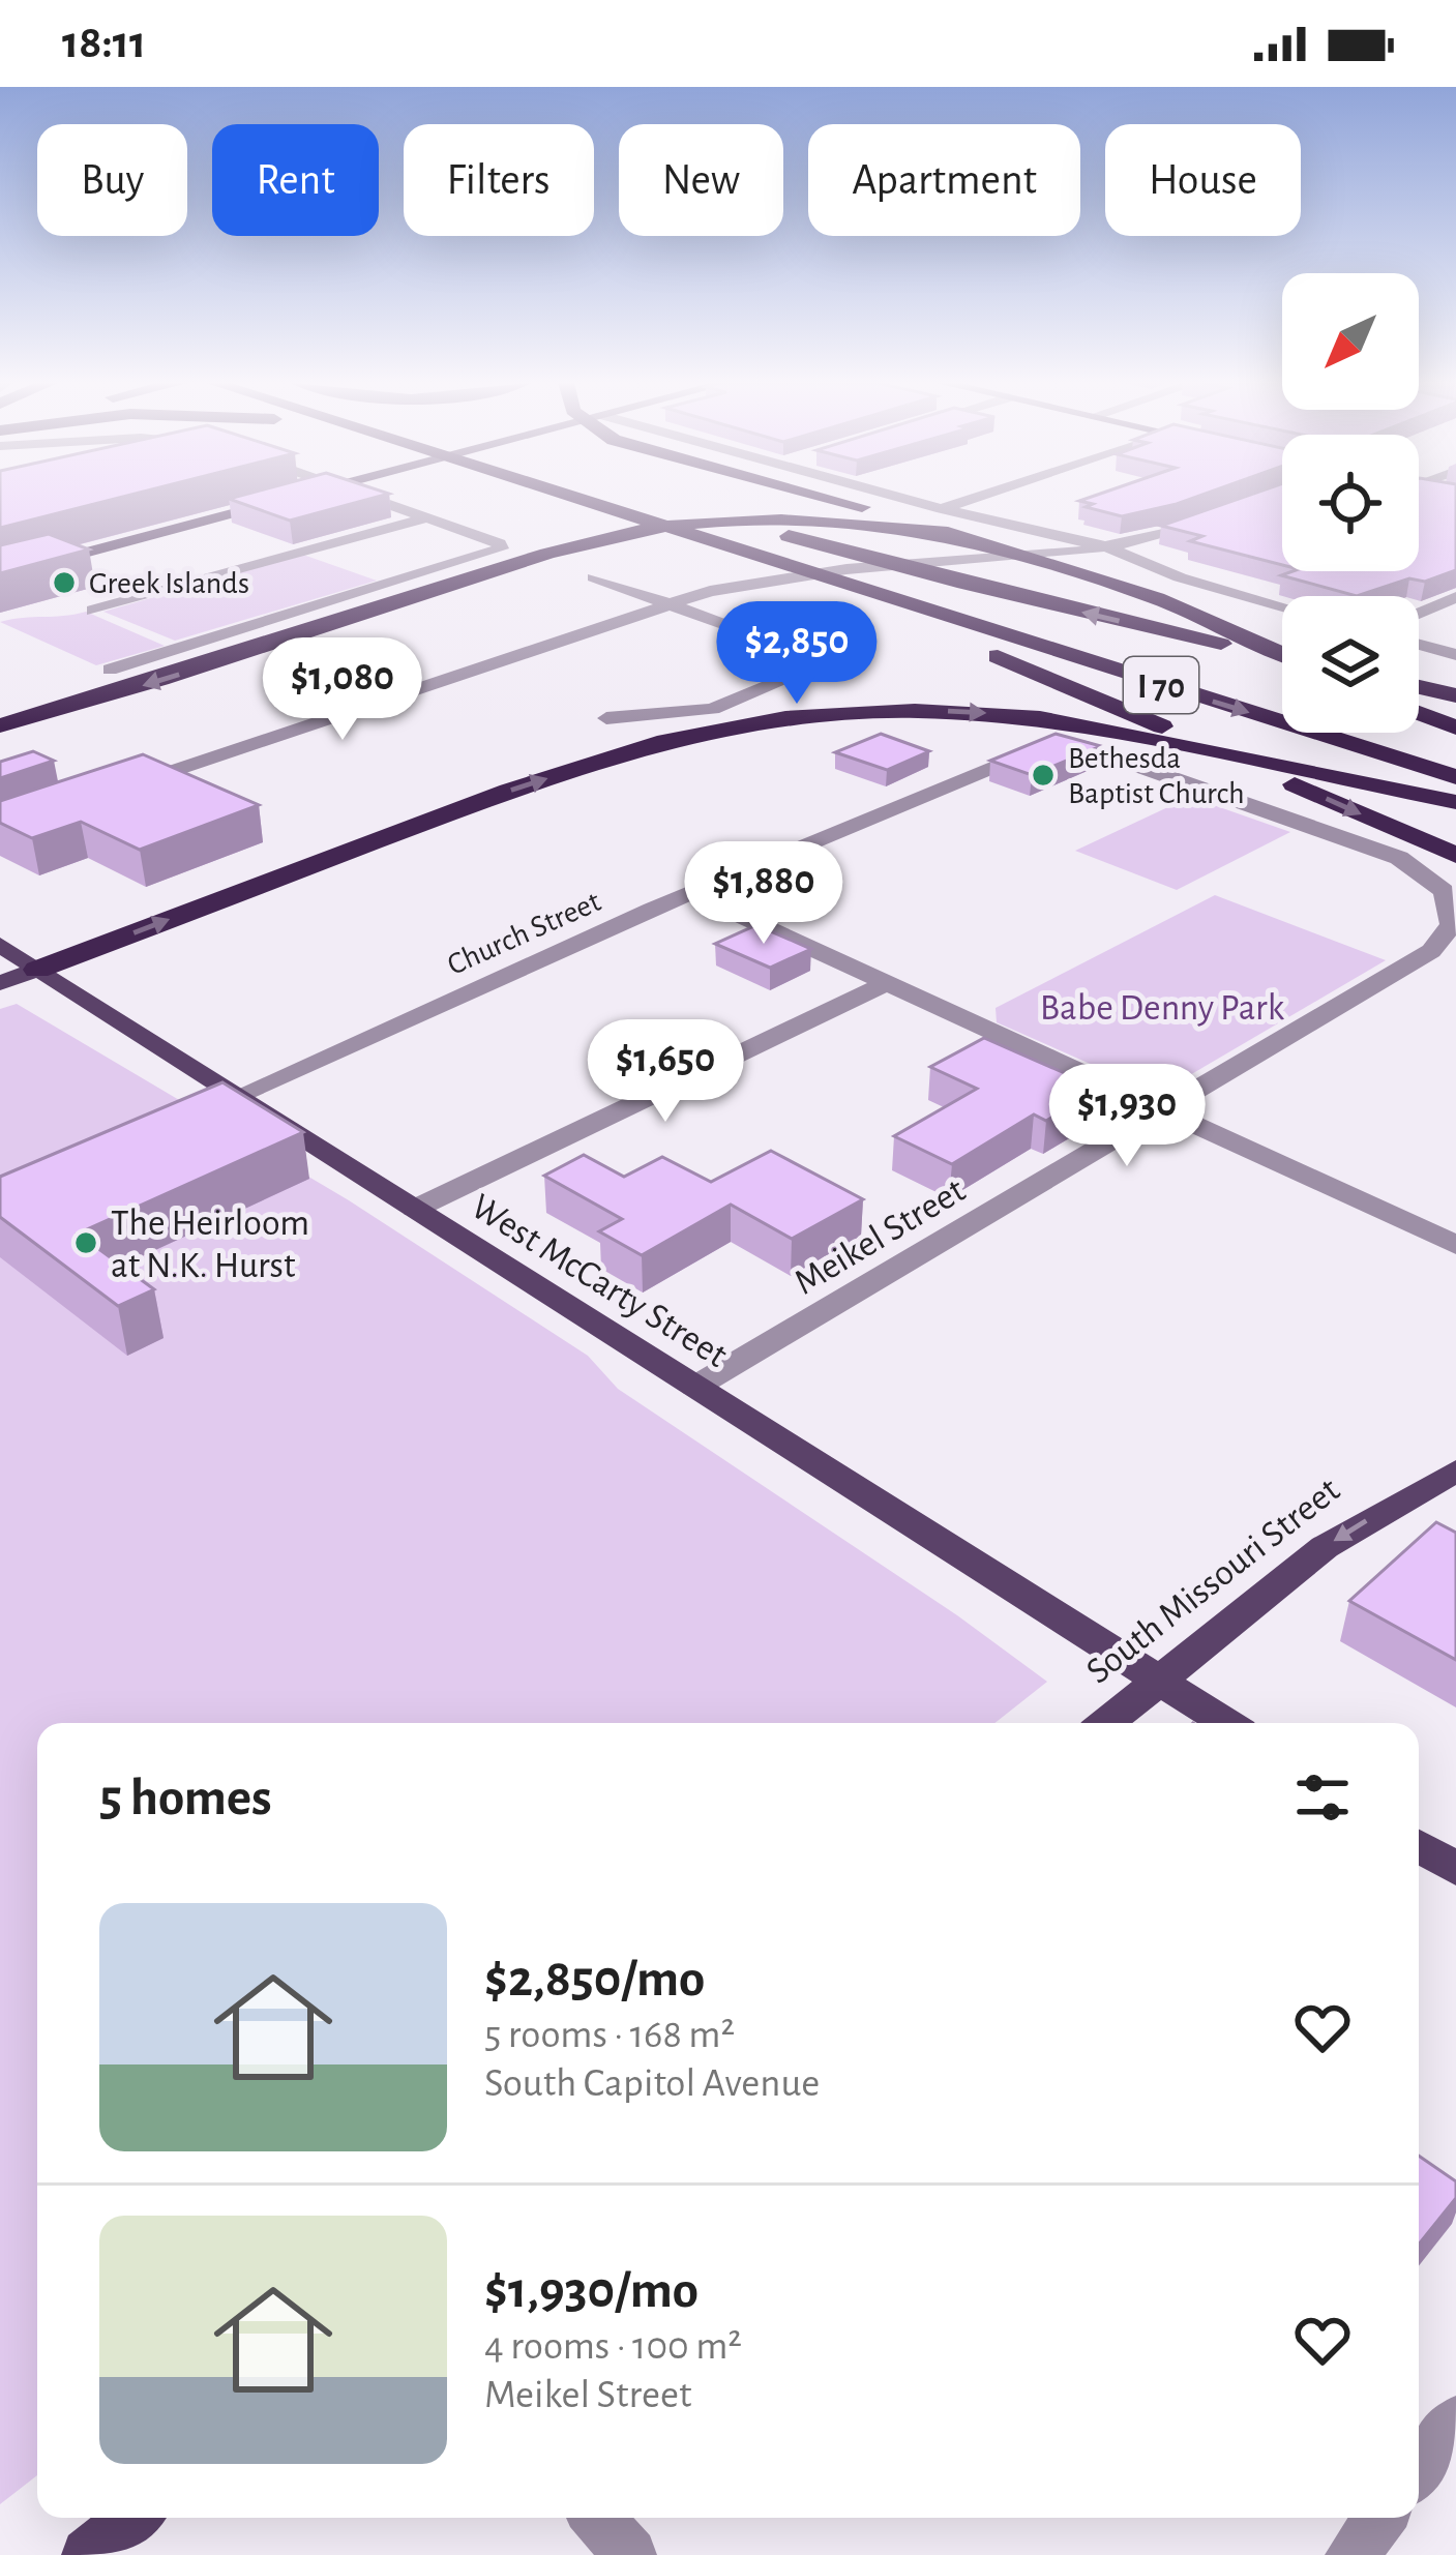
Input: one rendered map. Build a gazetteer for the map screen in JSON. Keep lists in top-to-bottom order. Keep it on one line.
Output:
{"streets":{"highway":["I 70"],"main road":["West McCarty Street","South Missouri Street"],"street":["Church Street","Meikel Street"]},"crossings":[["Church Street","Meikel Street"],["Church Street","West McCarty Street"],["Meikel Street","West McCarty Street"],["West McCarty Street","South Missouri Street"]],"one_way":["South Missouri Street"],"parks":["Babe Denny Park"],"places":["Greek Islands","Bethesda Baptist Church","The Heirloom at N.K. Hurst"],"north":"bottom left","page":{"status":"18:11","chip":["Buy","Rent","Filters","New","Apartment","House"],"price":["$2,850","$1,080","$1,880","$1,650","$1,930"],"heading":"5 homes","list":[{"name":"$2,850/mo","note":"5 rooms · 168 m² · South Capitol Avenue"},{"name":"$1,930/mo","note":"4 rooms · 100 m² · Meikel Street"}]}}
